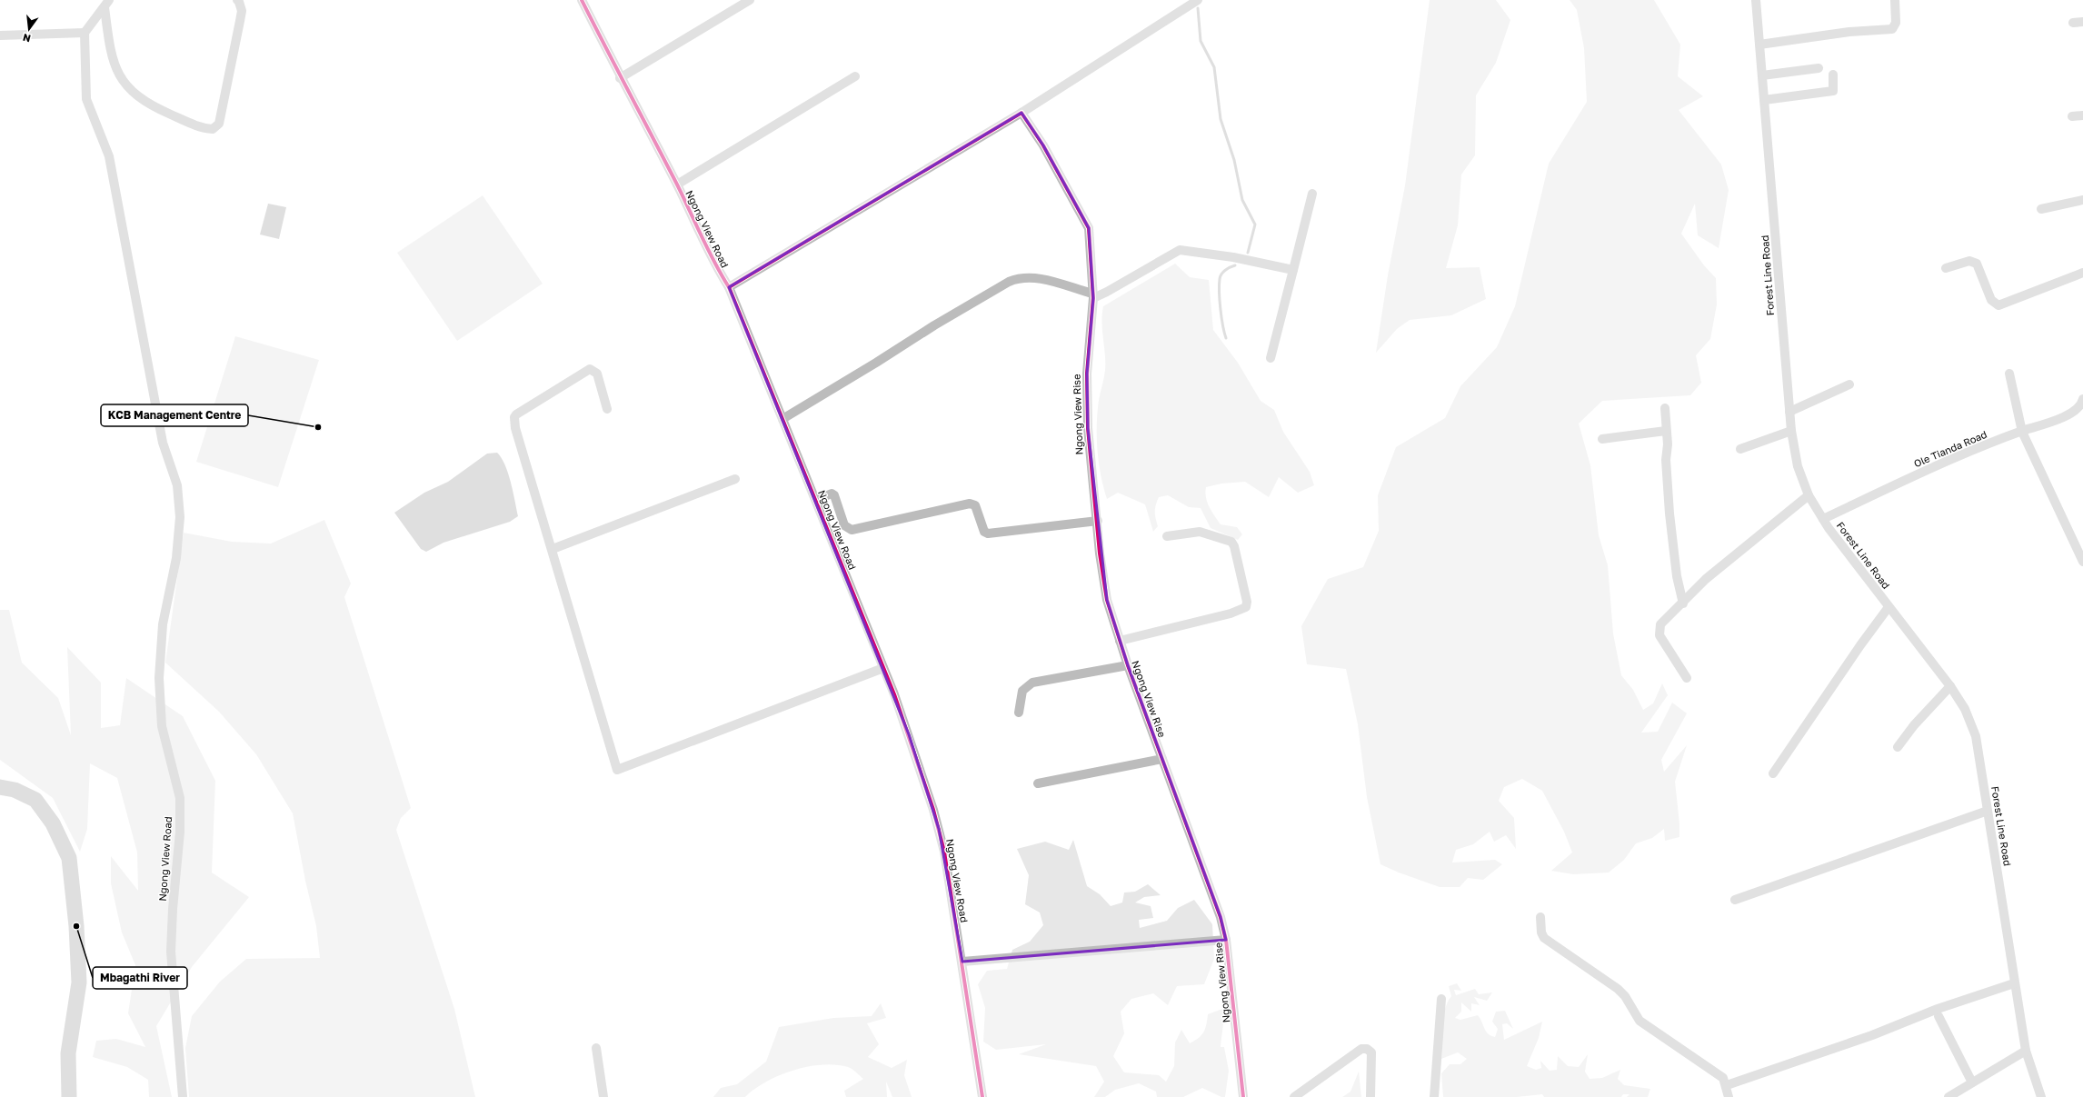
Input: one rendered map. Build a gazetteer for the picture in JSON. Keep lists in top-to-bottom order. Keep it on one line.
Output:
{"streets":{"street":["Ngong View Road","Forest Line Road","Ngong View Rise","Ole Tianda Road"]},"crossings":[["Forest Line Road","Ole Tianda Road"]],"places":["KCB Management Centre","Mbagathi River"],"north":"bottom"}
